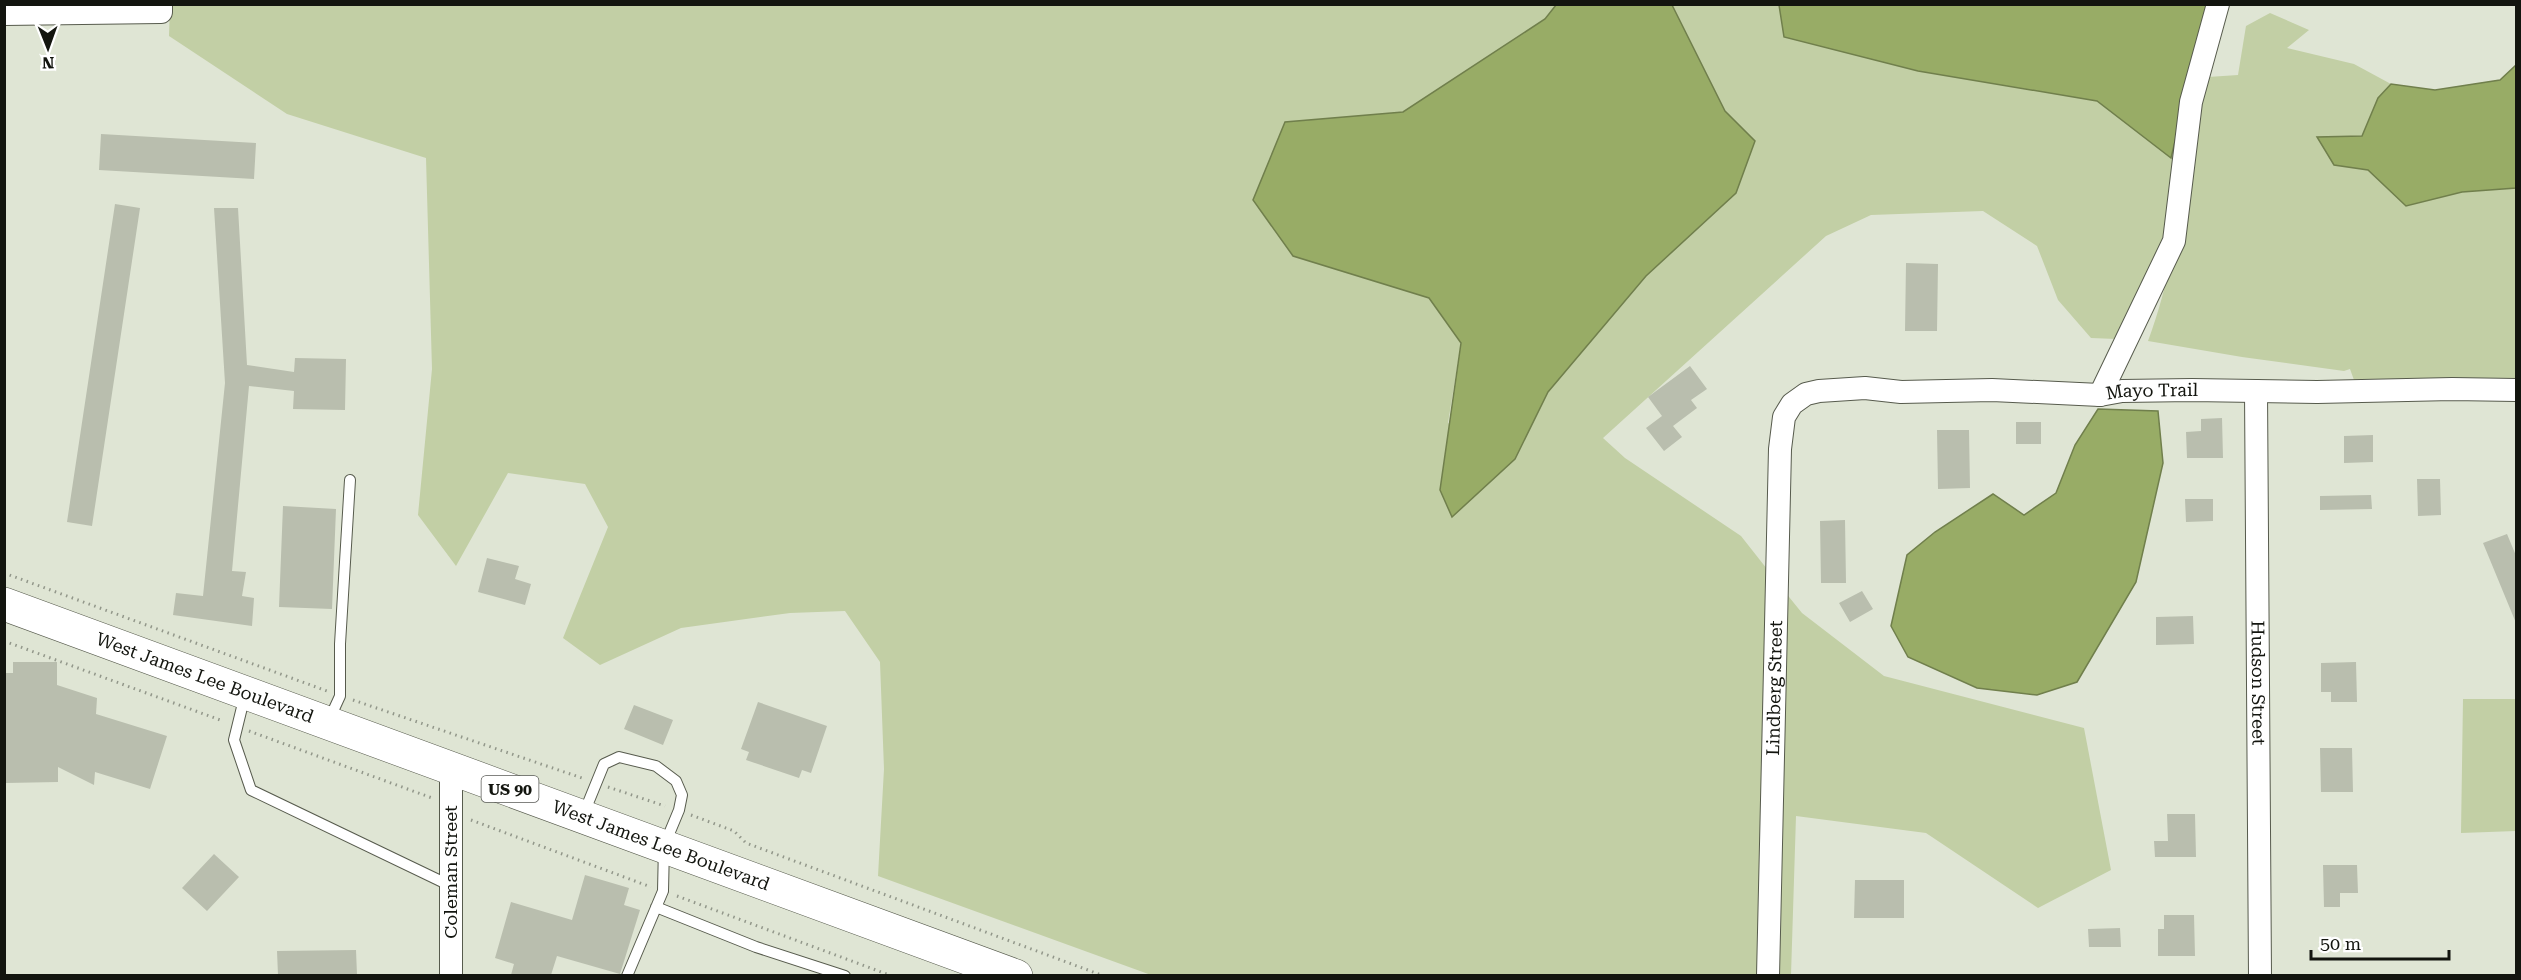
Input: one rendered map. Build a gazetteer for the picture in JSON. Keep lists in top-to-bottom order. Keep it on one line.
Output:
{"streets":{"main road":["West James Lee Boulevard","US 90"],"street":["Mayo Trail","Hudson Street","Lindberg Street","Coleman Street"]},"crossings":[["Mayo Trail","Hudson Street"],["Mayo Trail","Lindberg Street"],["West James Lee Boulevard","Coleman Street"]],"scale_bar":"50 m","north":"bottom"}
